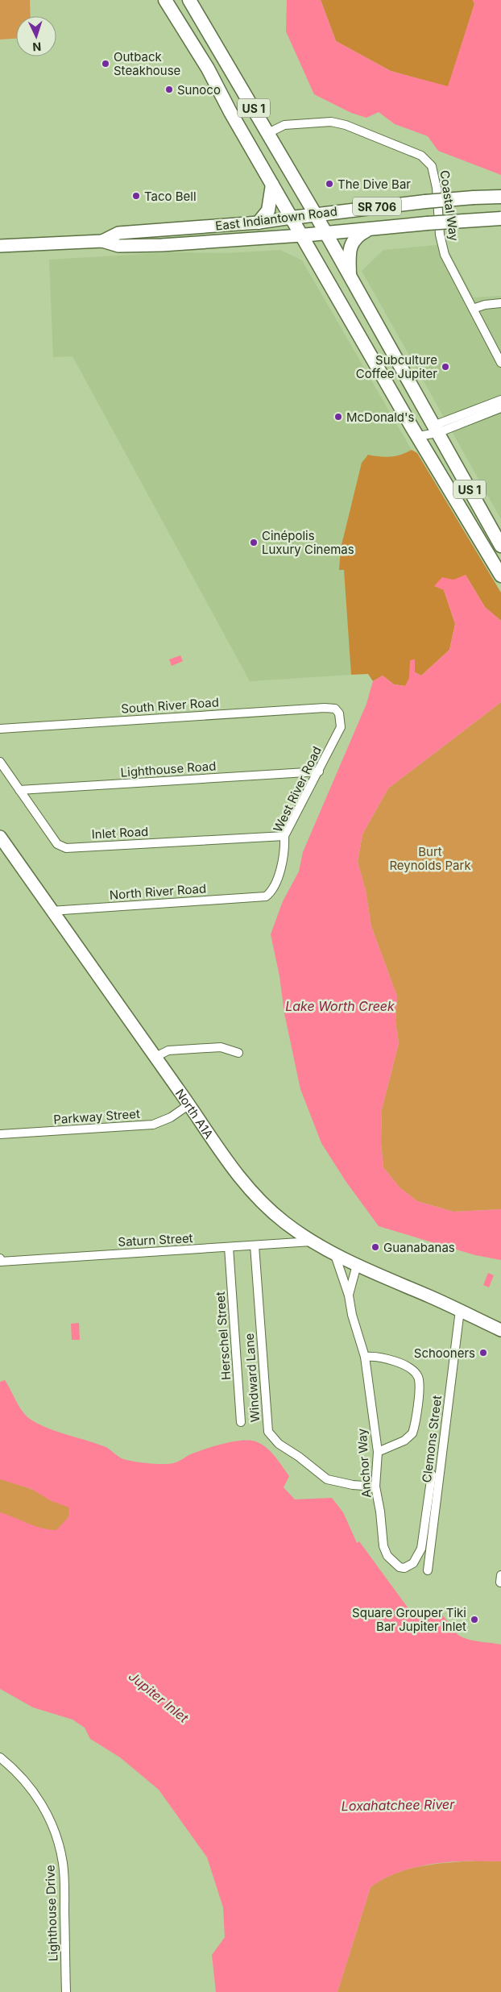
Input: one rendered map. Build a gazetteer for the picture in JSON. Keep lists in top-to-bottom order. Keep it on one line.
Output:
{"streets":{"main road":["US 1","SR 706","East Indiantown Road"],"street":["Coastal Way","South River Road","Lighthouse Road","West River Road","Inlet Road","North River Road","North A1A","Parkway Street","Saturn Street","Herschel Street","Windward Lane","Clemons Street","Anchor Way","Lighthouse Drive"]},"crossings":[["US 1","Coastal Way"],["US 1","East Indiantown Road"],["South River Road","West River Road"],["Lighthouse Road","West River Road"],["Lighthouse Road","Inlet Road"],["West River Road","Inlet Road"],["West River Road","North River Road"],["North River Road","North A1A"],["North A1A","Parkway Street"],["North A1A","Saturn Street"],["North A1A","Clemons Street"],["North A1A","Anchor Way"],["Saturn Street","Herschel Street"],["Saturn Street","Windward Lane"],["Windward Lane","Anchor Way"]],"water":["Lake Worth Creek","Jupiter Inlet","Loxahatchee River"],"parks":["Burt Reynolds Park"],"places":["Outback Steakhouse","Sunoco","The Dive Bar","Taco Bell","Subculture Coffee Jupiter","McDonald's","Cinépolis Luxury Cinemas","Guanabanas","Schooners","Square Grouper Tiki Bar Jupiter Inlet"],"north":"bottom"}
